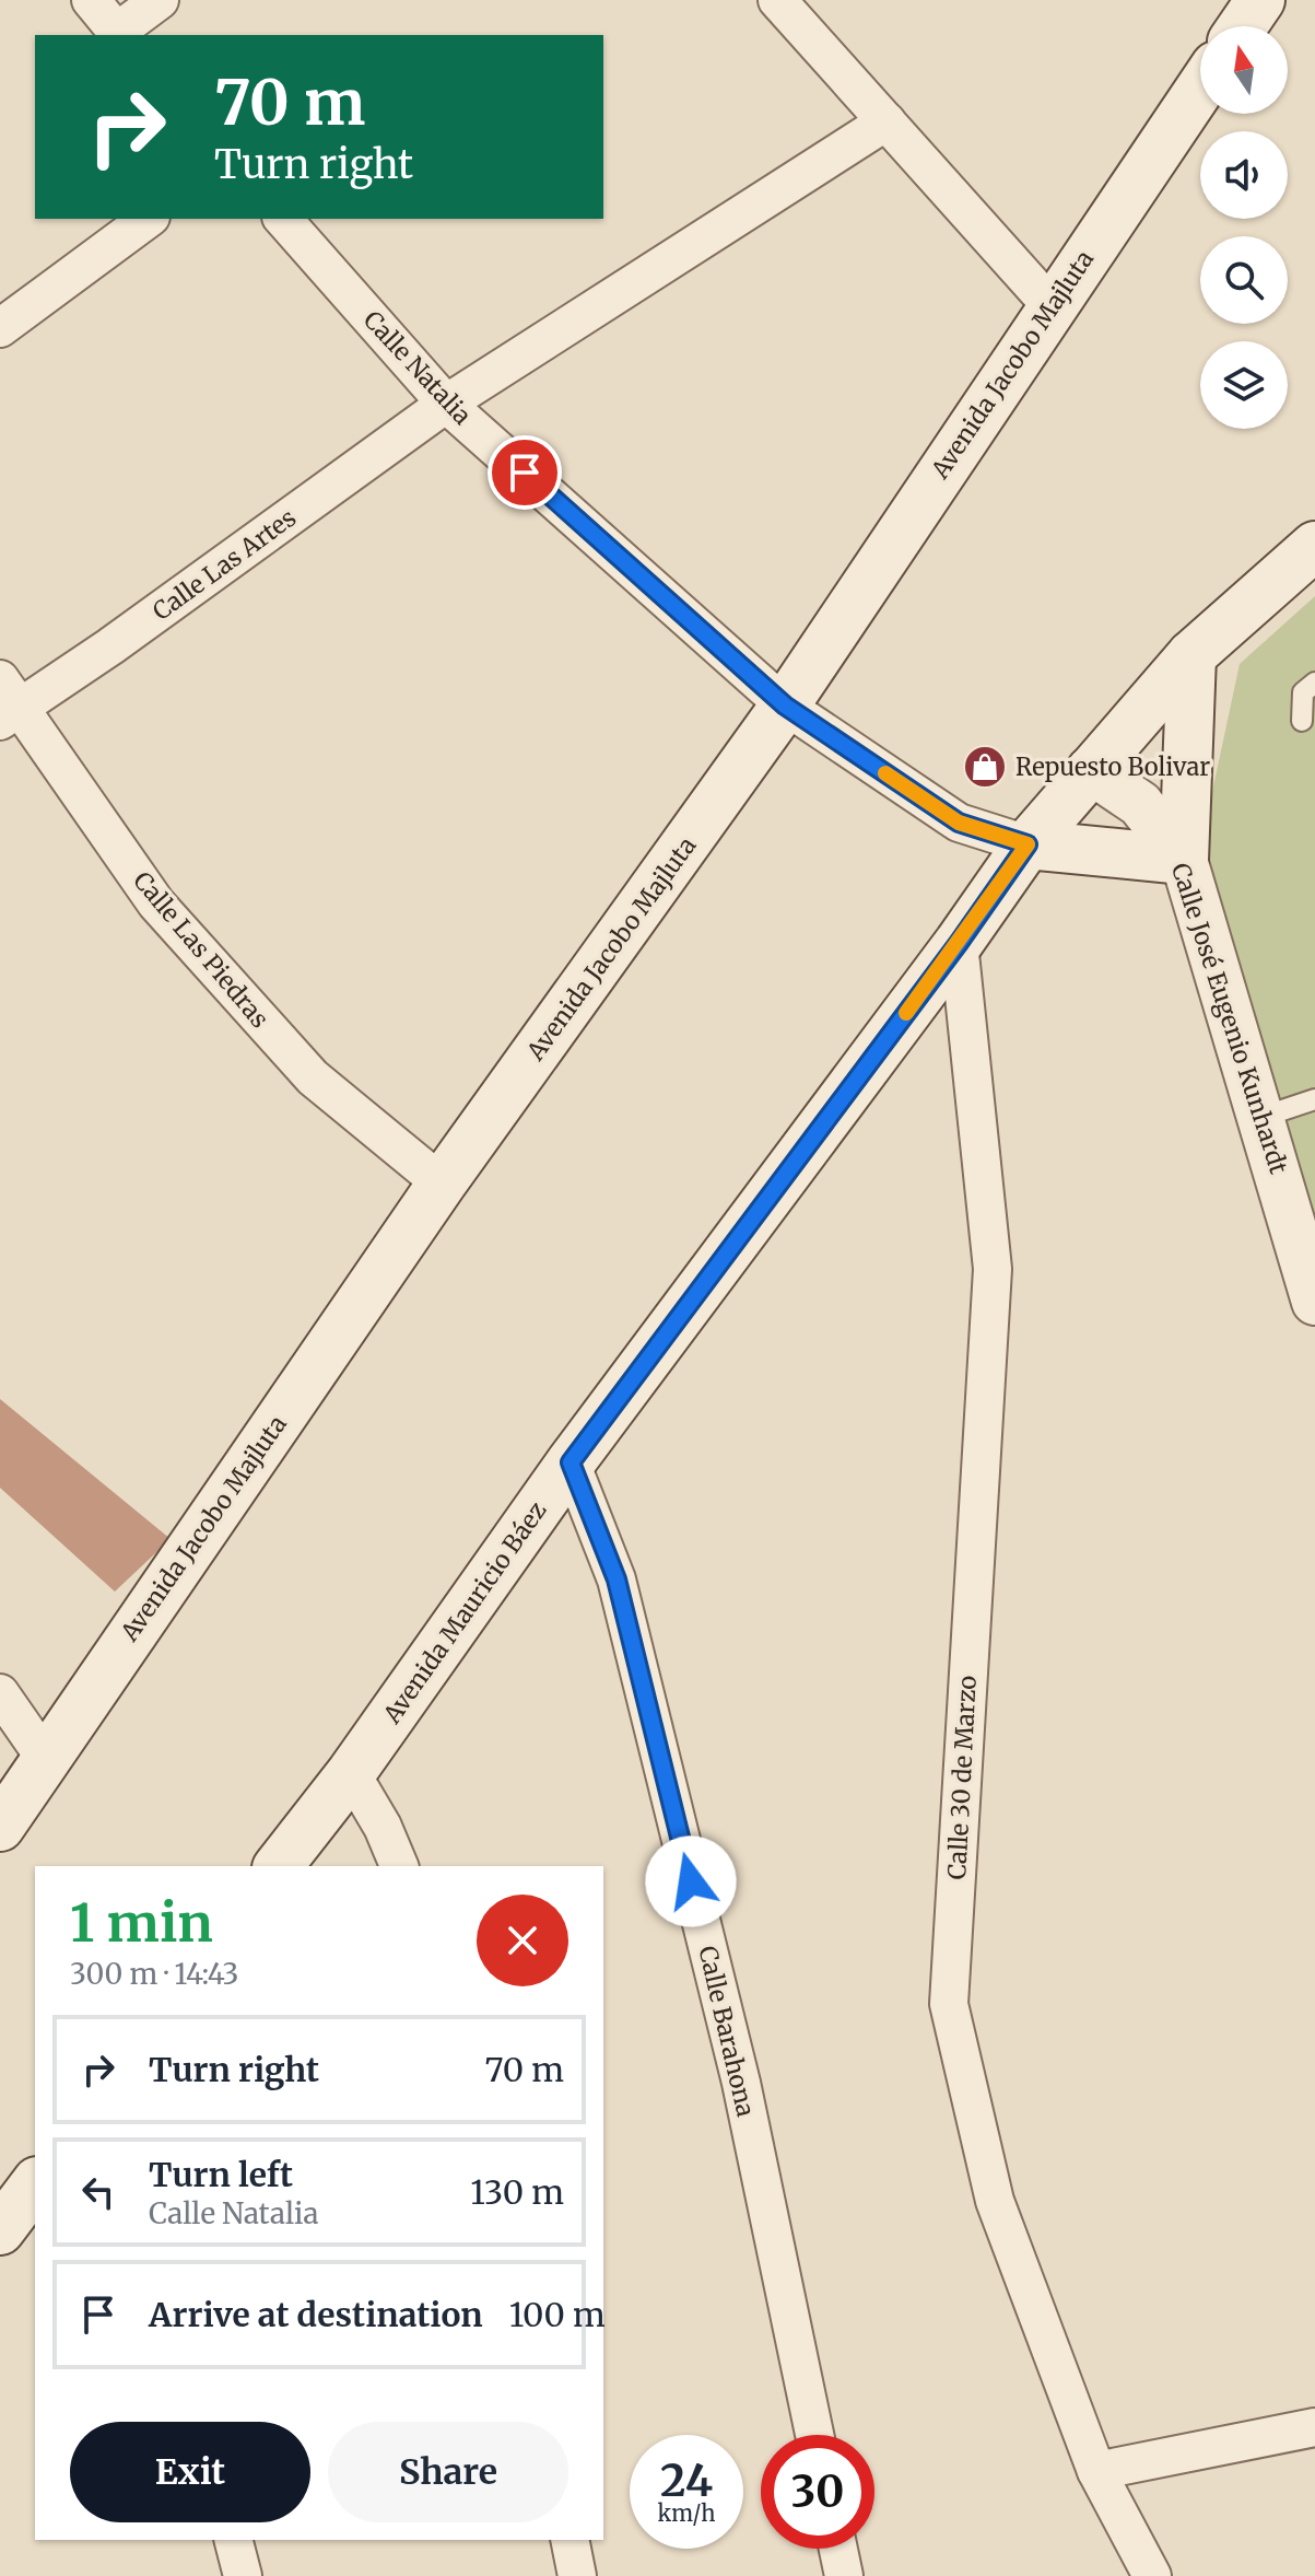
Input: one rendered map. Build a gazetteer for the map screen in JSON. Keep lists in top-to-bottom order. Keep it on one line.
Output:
{"streets":{"main road":["Avenida Jacobo Majluta","Avenida Mauricio Báez"],"street":["Calle Natalia","Calle Las Artes","Calle Las Piedras","Calle José Eugenio Kunhardt","Calle 30 de Marzo","Calle Barahona"]},"crossings":[["Avenida Jacobo Majluta","Calle Natalia"],["Avenida Jacobo Majluta","Calle Las Piedras"],["Calle Natalia","Calle Las Artes"],["Calle Natalia","Avenida Mauricio Báez"],["Calle Las Artes","Calle Las Piedras"],["Calle José Eugenio Kunhardt","Avenida Mauricio Báez"],["Avenida Mauricio Báez","Calle 30 de Marzo"],["Avenida Mauricio Báez","Calle Barahona"]],"places":{"shop":["Repuesto Bolivar"]},"north":"top","page":{"turn":["70 m","Turn right"],"heading":["1 min","300 m · 14:43"],"list":[{"name":"Turn right","value":"70 m"},{"name":"Turn left","note":"Calle Natalia","value":"130 m"},{"name":"Arrive at destination","value":"100 m"}],"buttons":["Exit","Share"],"speed":"24 km/h","limit":"30"}}
